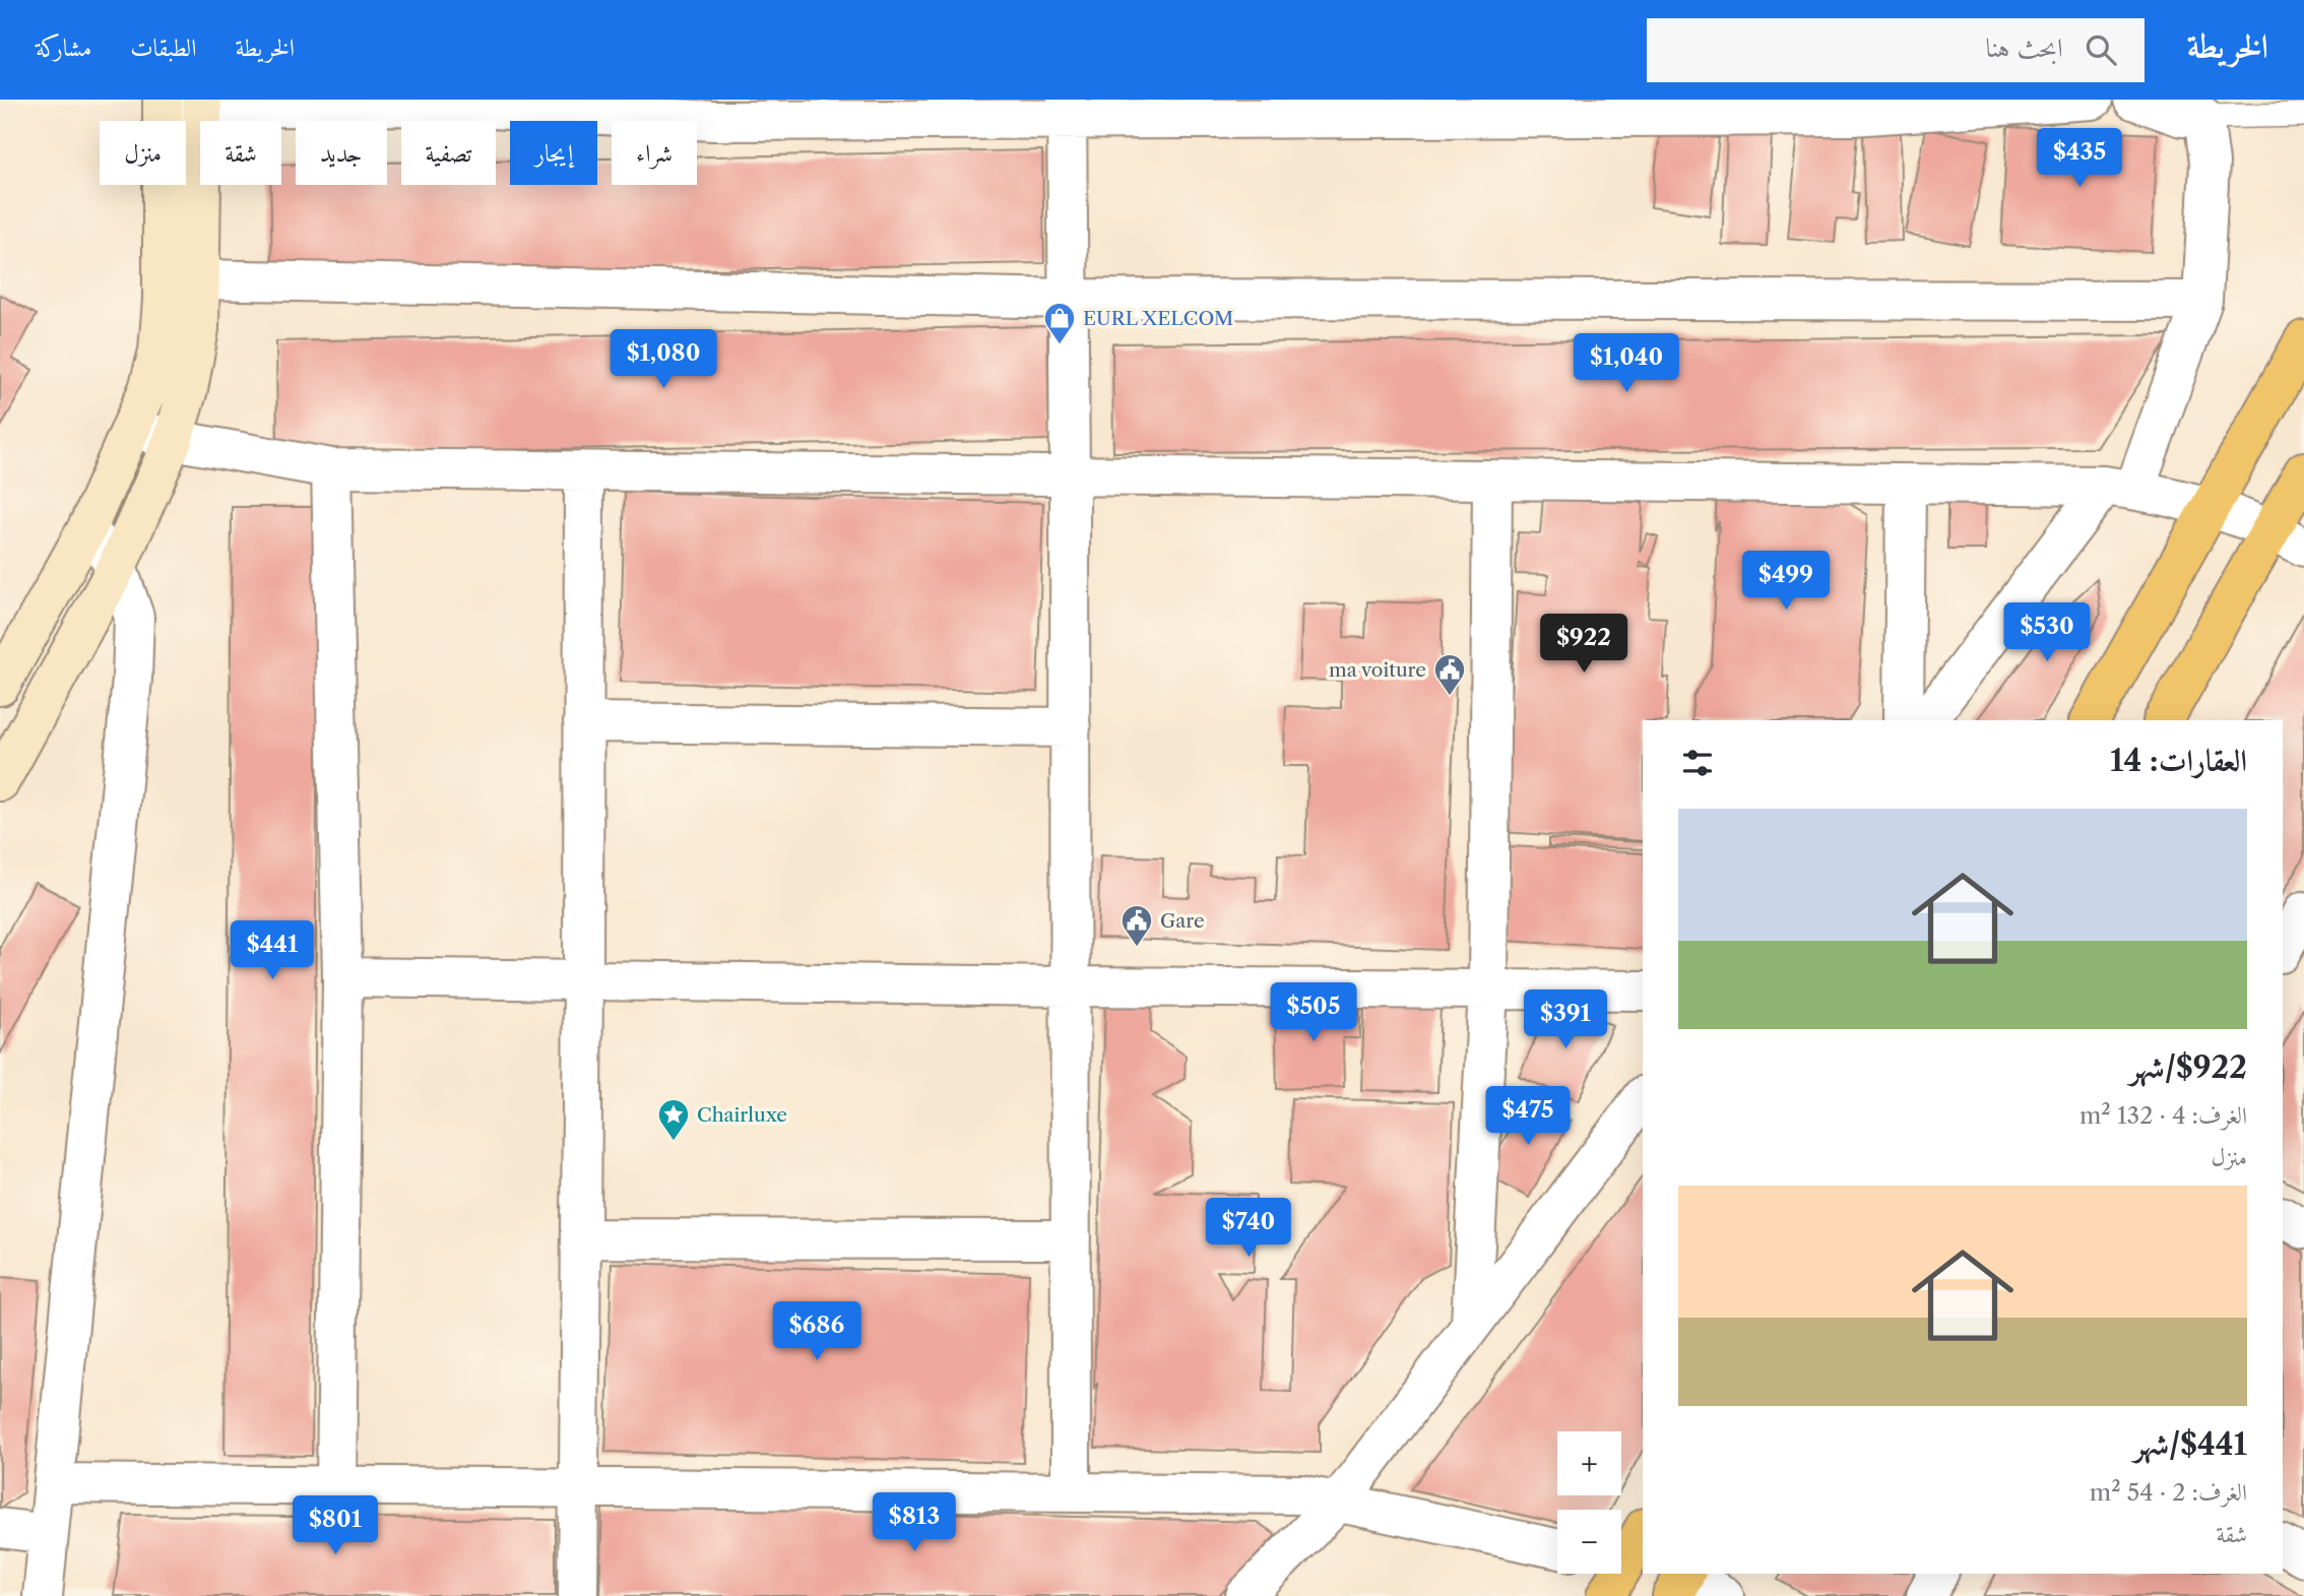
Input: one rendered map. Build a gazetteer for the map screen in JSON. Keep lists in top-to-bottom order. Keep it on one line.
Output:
{"places":{"shop":["EURL XELCOM"],"public building":["ma voiture","Gare"],"place":["Chairluxe"]},"page":{"header":"الخريطة","search":"ابحث هنا","nav":["الخريطة","الطبقات","مشاركة"],"chip":["شراء","إيجار","تصفية","جديد","شقة","منزل"],"price":["$435","$1,080","$1,040","$499","$530","$922","$441","$505","$391","$475","$740","$686","$813","$801"],"heading":"العقارات: 14","list":[{"name":"$922/شهر","note":"الغرف: 4 · 132 m² · منزل"},{"name":"$441/شهر","note":"الغرف: 2 · 54 m² · شقة"}],"map_buttons":["+","−"]}}
